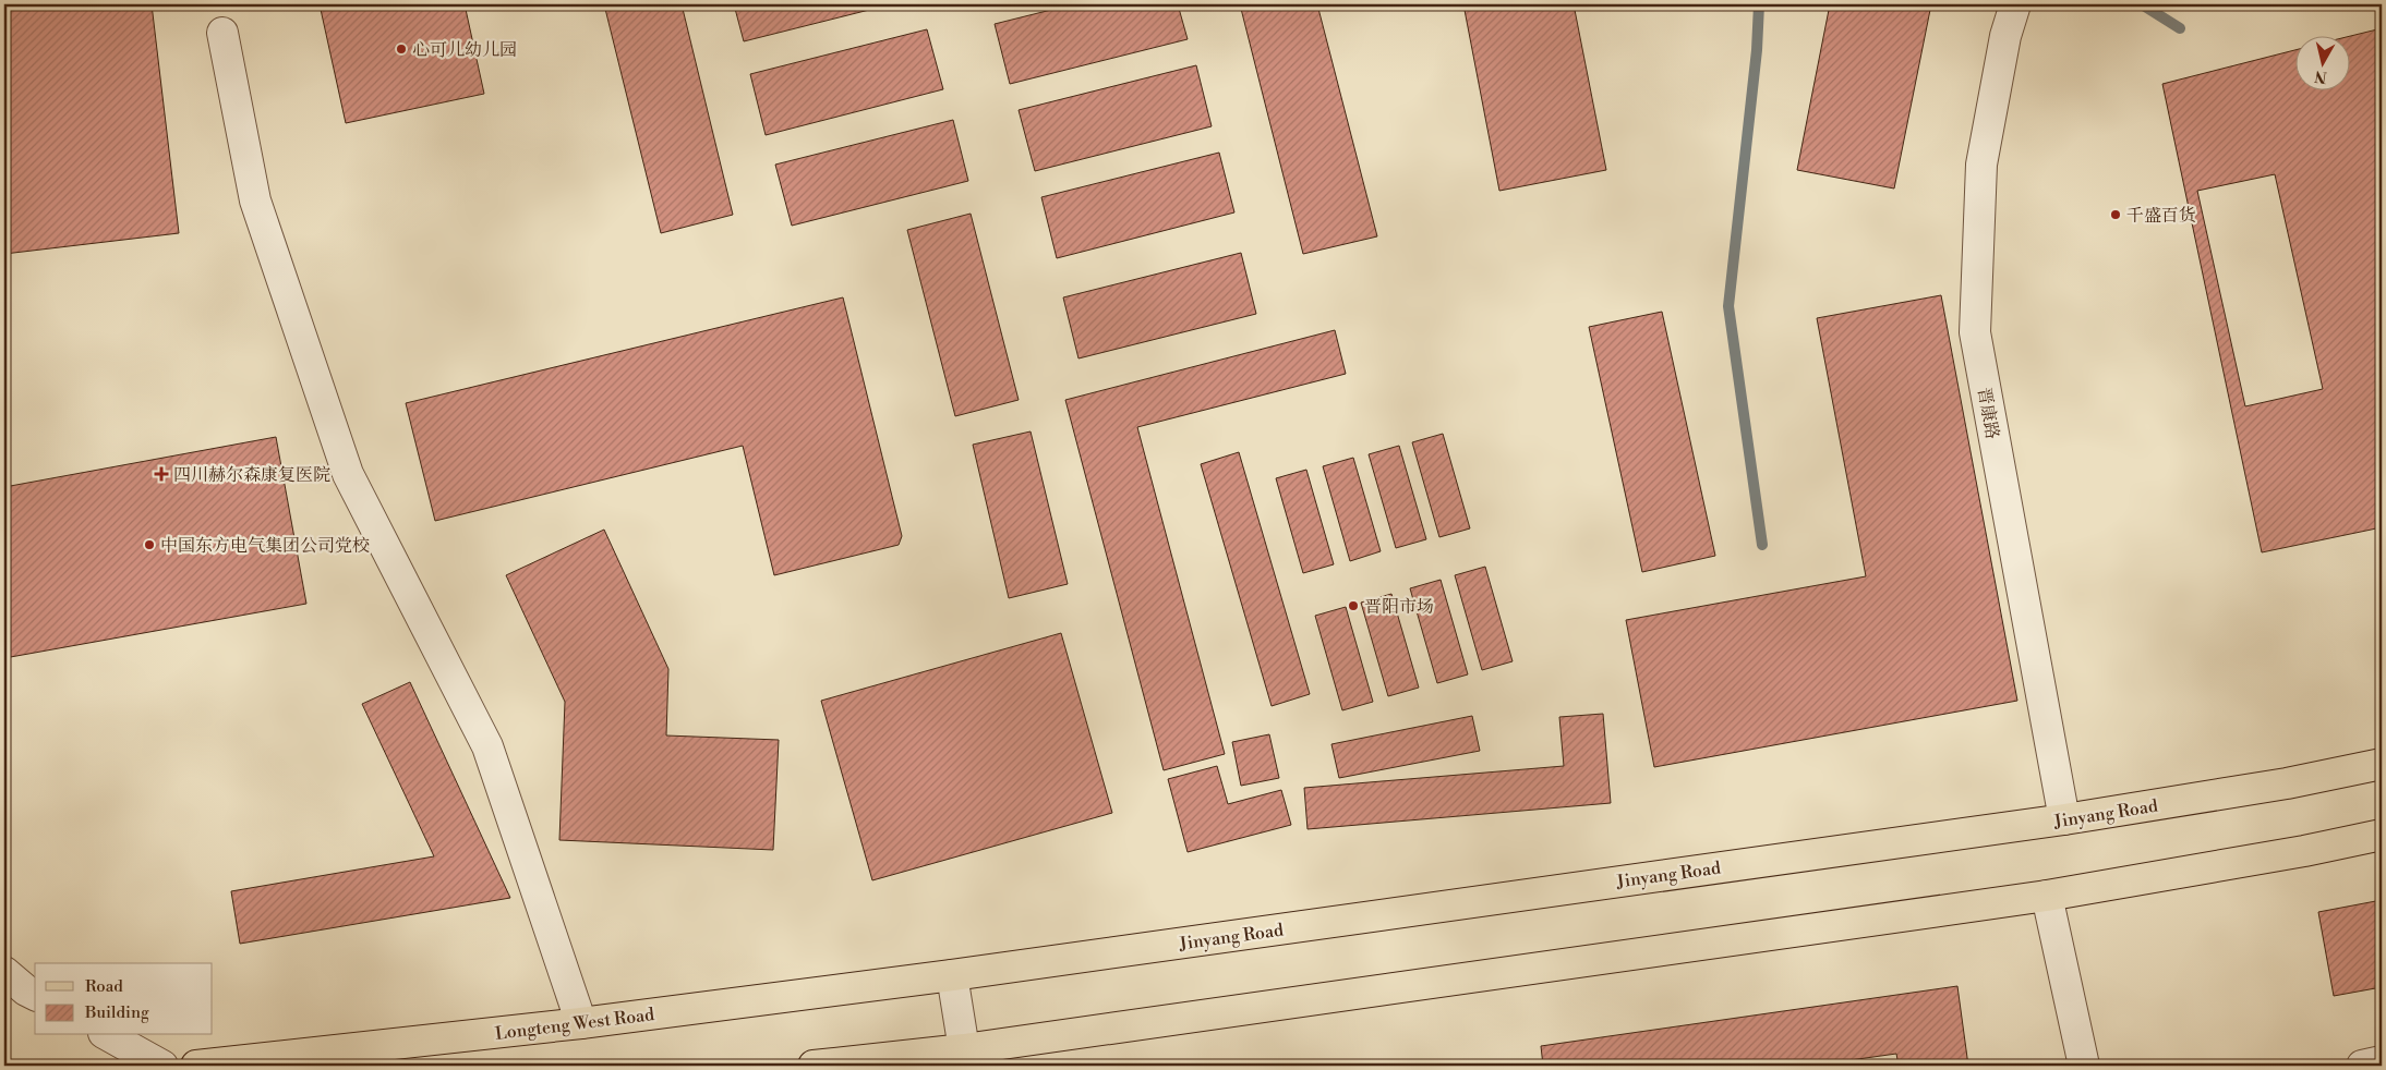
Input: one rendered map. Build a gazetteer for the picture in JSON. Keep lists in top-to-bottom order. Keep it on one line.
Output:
{"streets":{"main road":["Jinyang Road","Longteng West Road"],"street":["晋康路"]},"crossings":[["晋康路","Jinyang Road"],["Jinyang Road","Longteng West Road"]],"places":{"other":["心可儿幼儿园","千盛百货","中国东方电气集团公司党校","晋阳市场"],"health":["四川赫尔森康复医院"]},"legend":["Road","Building"],"north":"bottom"}
